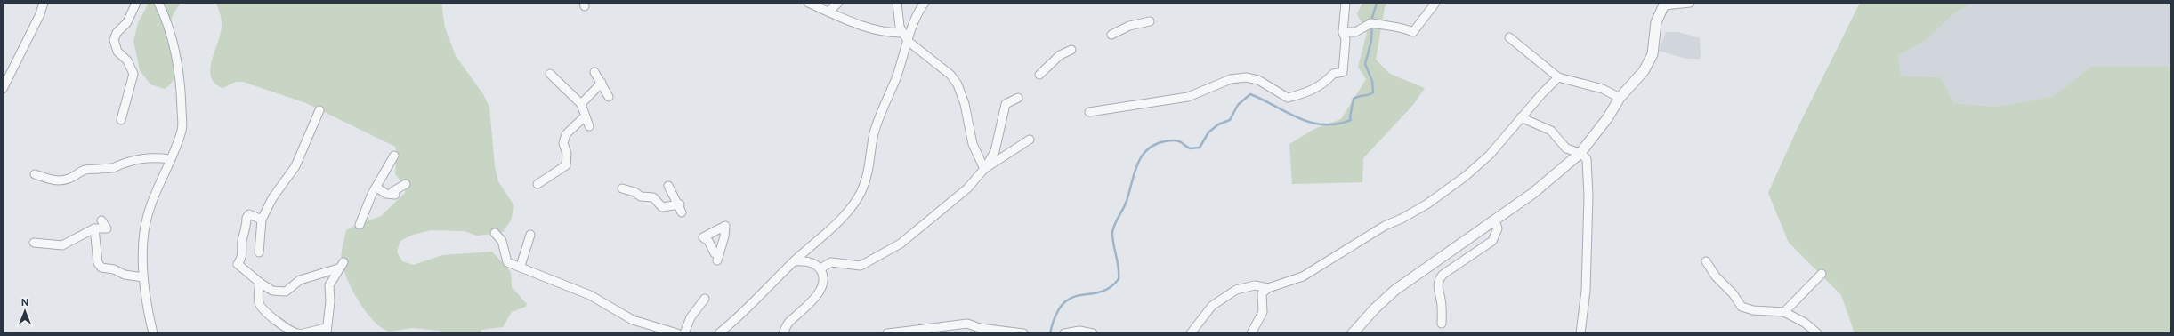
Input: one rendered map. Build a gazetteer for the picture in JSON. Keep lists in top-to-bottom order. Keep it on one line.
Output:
{"north":"top"}
